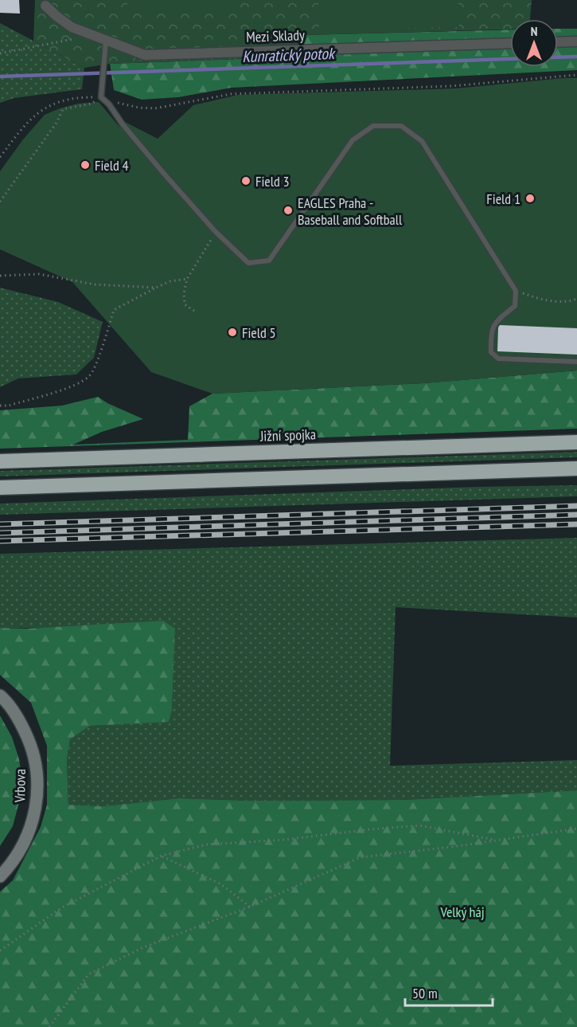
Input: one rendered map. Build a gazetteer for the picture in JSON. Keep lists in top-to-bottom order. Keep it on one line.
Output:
{"streets":{"highway":["Jižní spojka"],"main road":["Vrbova"],"street":["Mezi Sklady"]},"water":["Kunratický potok"],"parks":["Velký háj"],"places":["Field 4","Field 3","Field 1","EAGLES Praha - Baseball and Softball","Field 5"],"scale_bar":"50 m","north":"top"}
